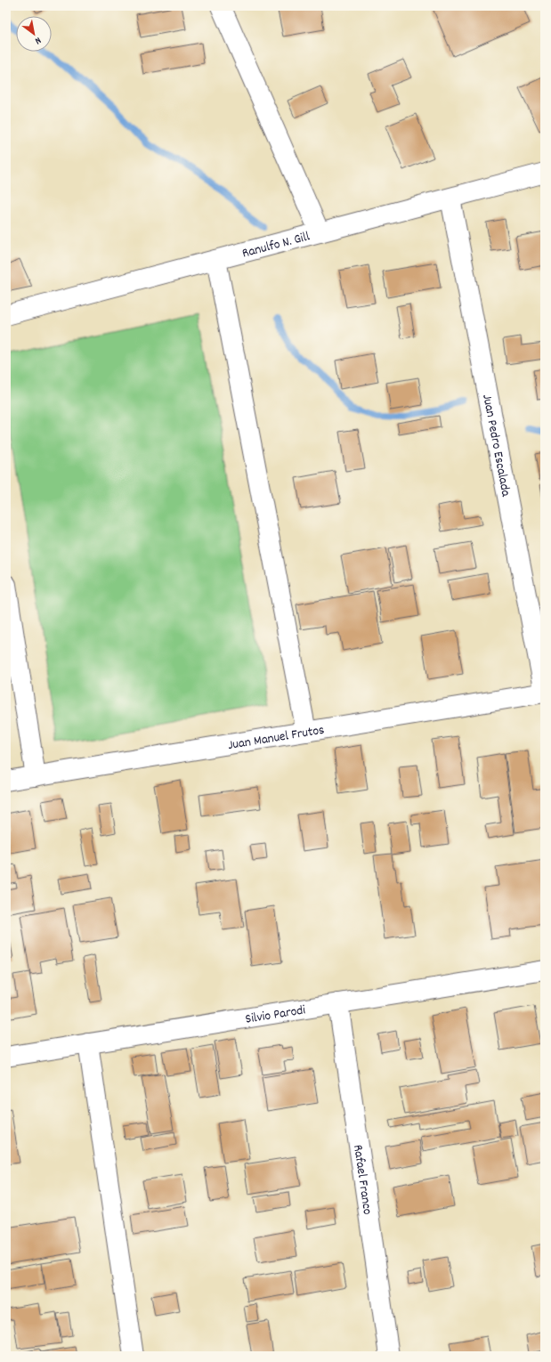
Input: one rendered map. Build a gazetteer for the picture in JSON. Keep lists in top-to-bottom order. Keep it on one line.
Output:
{"streets":{"street":["Ranulfo N. Gill","Juan Pedro Escalada","Juan Manuel Frutos","Silvio Parodi","Rafael Franco"]},"crossings":[["Ranulfo N. Gill","Juan Pedro Escalada"],["Juan Pedro Escalada","Juan Manuel Frutos"],["Silvio Parodi","Rafael Franco"]],"north":"bottom right"}
